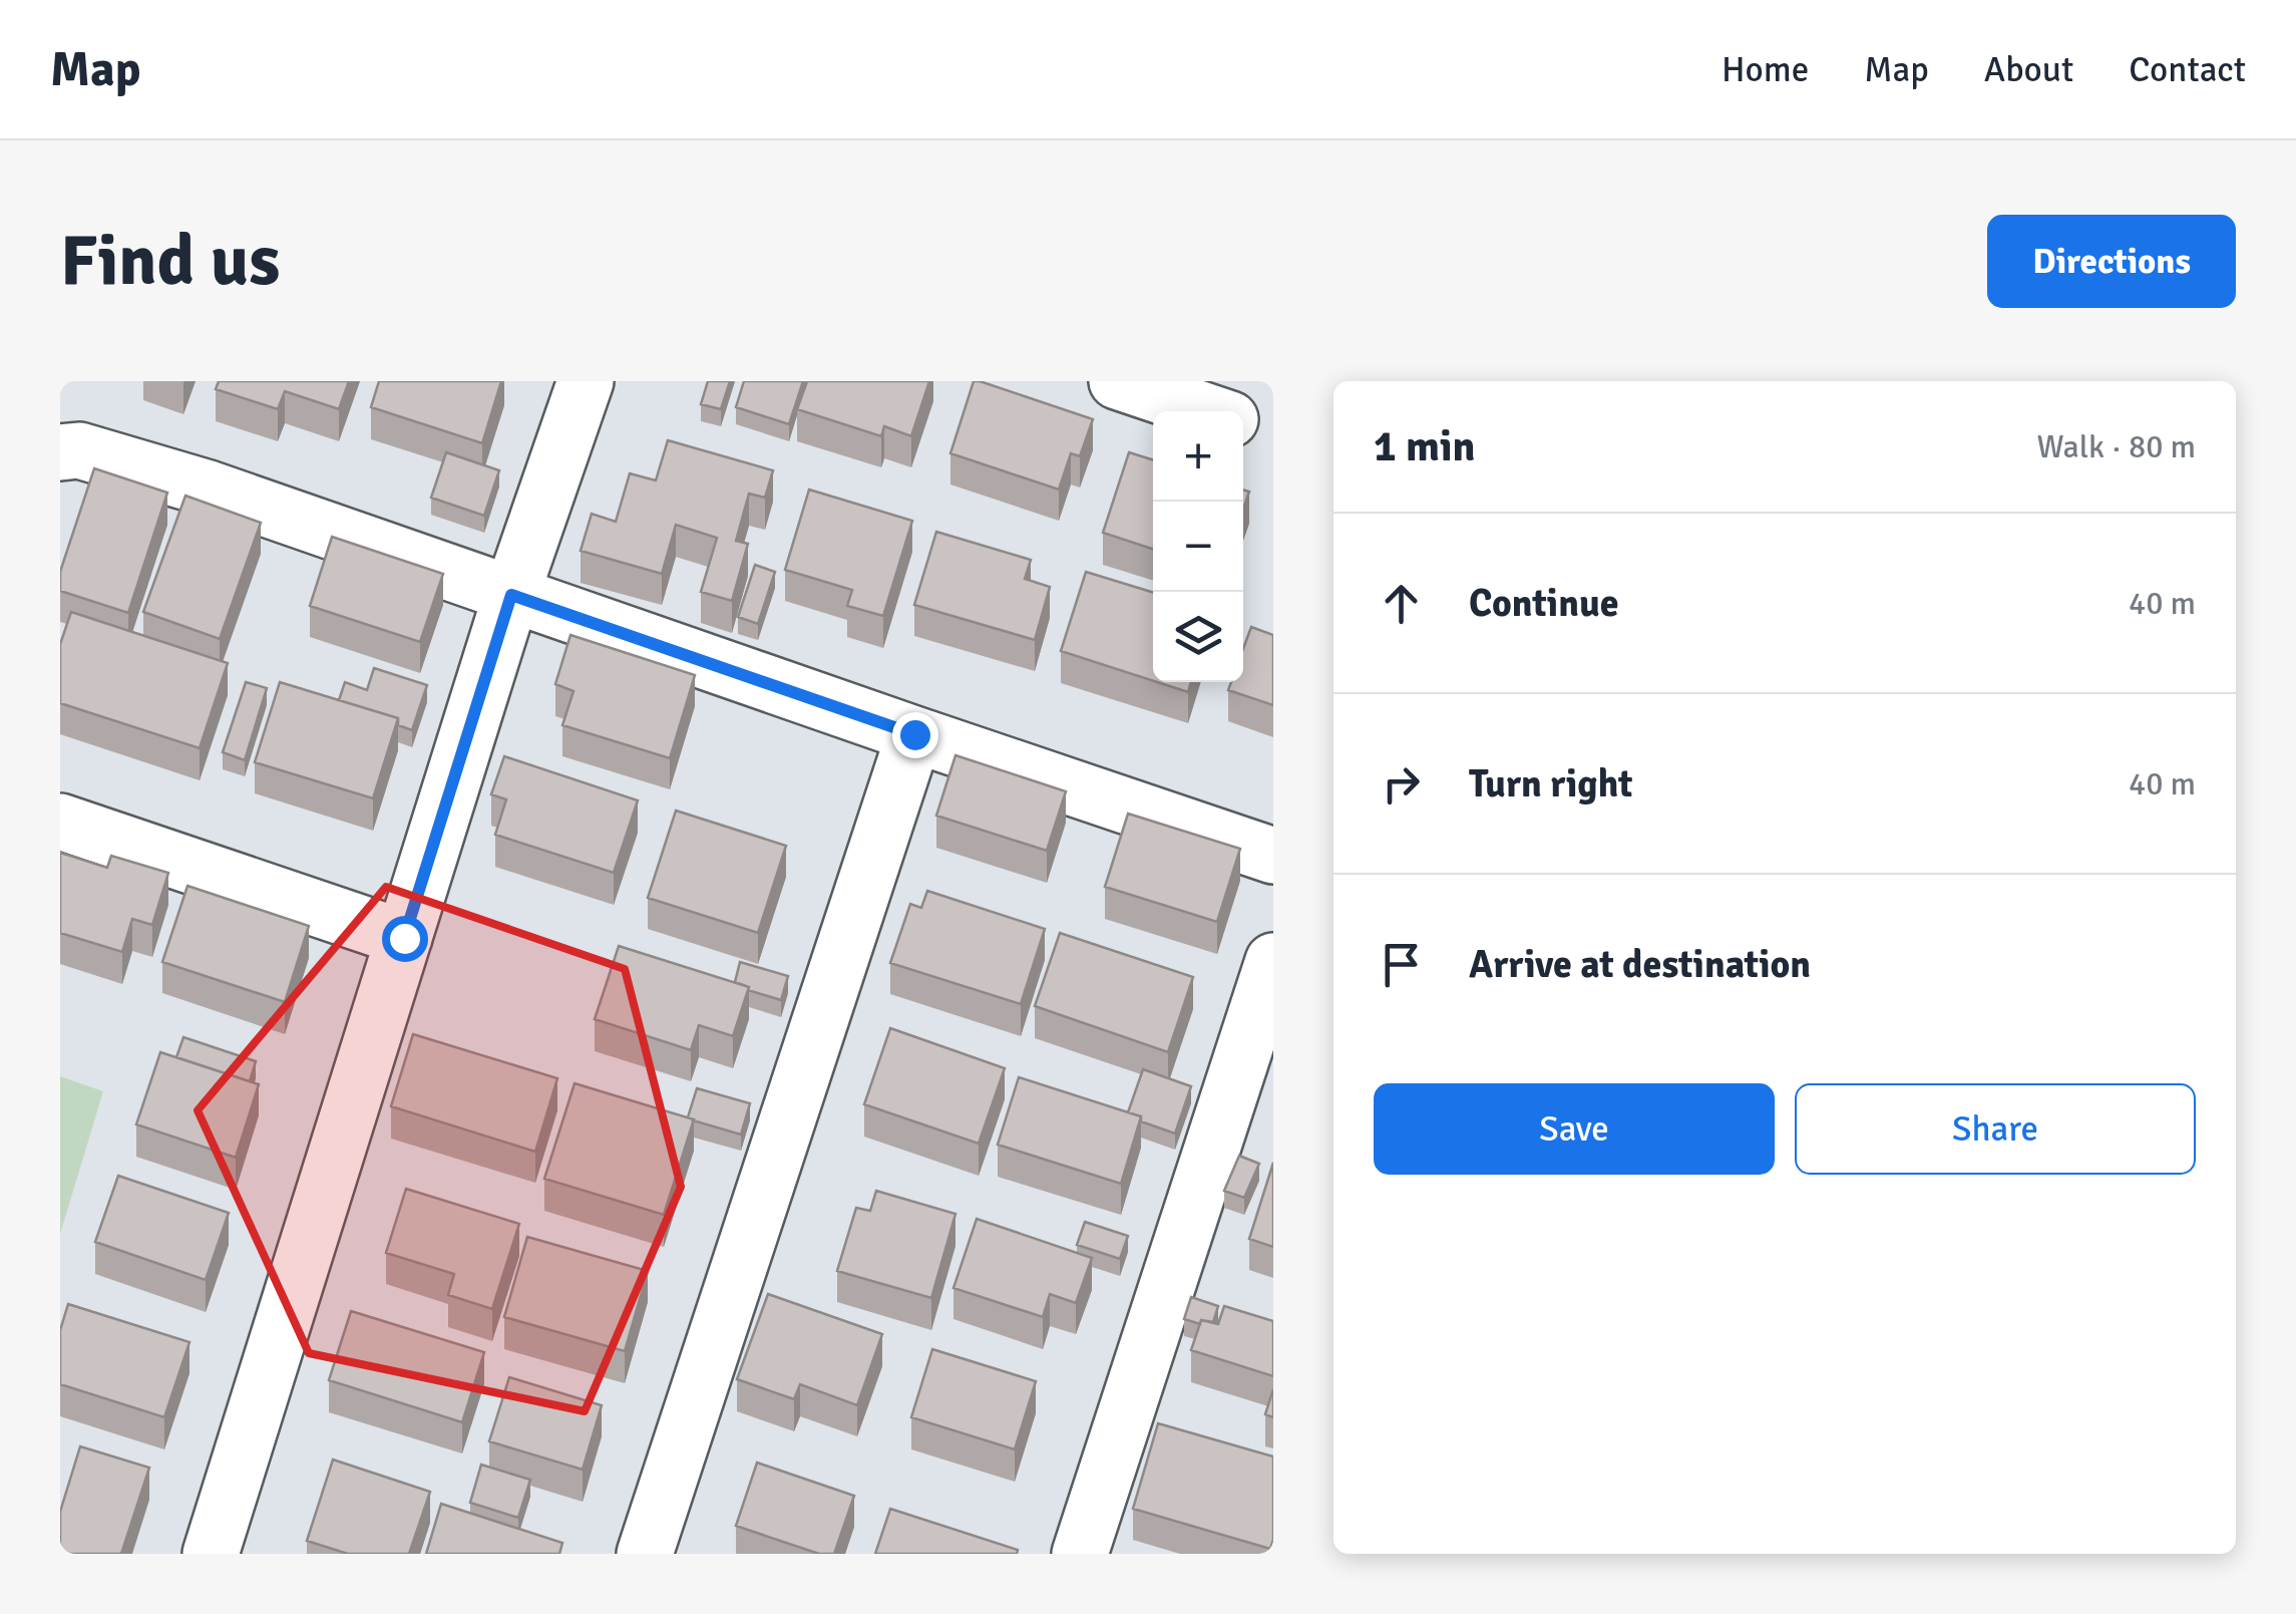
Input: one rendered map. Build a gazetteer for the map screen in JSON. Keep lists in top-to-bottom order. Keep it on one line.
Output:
{"page":{"header":"Map","nav":["Home","Map","About","Contact"],"buttons":["Directions",["Save","Share"]],"title":"Find us","heading":["1 min","Walk · 80 m"],"map_buttons":["+","−"],"list":[["Continue","40 m"],["Turn right","40 m"],"Arrive at destination"]}}
